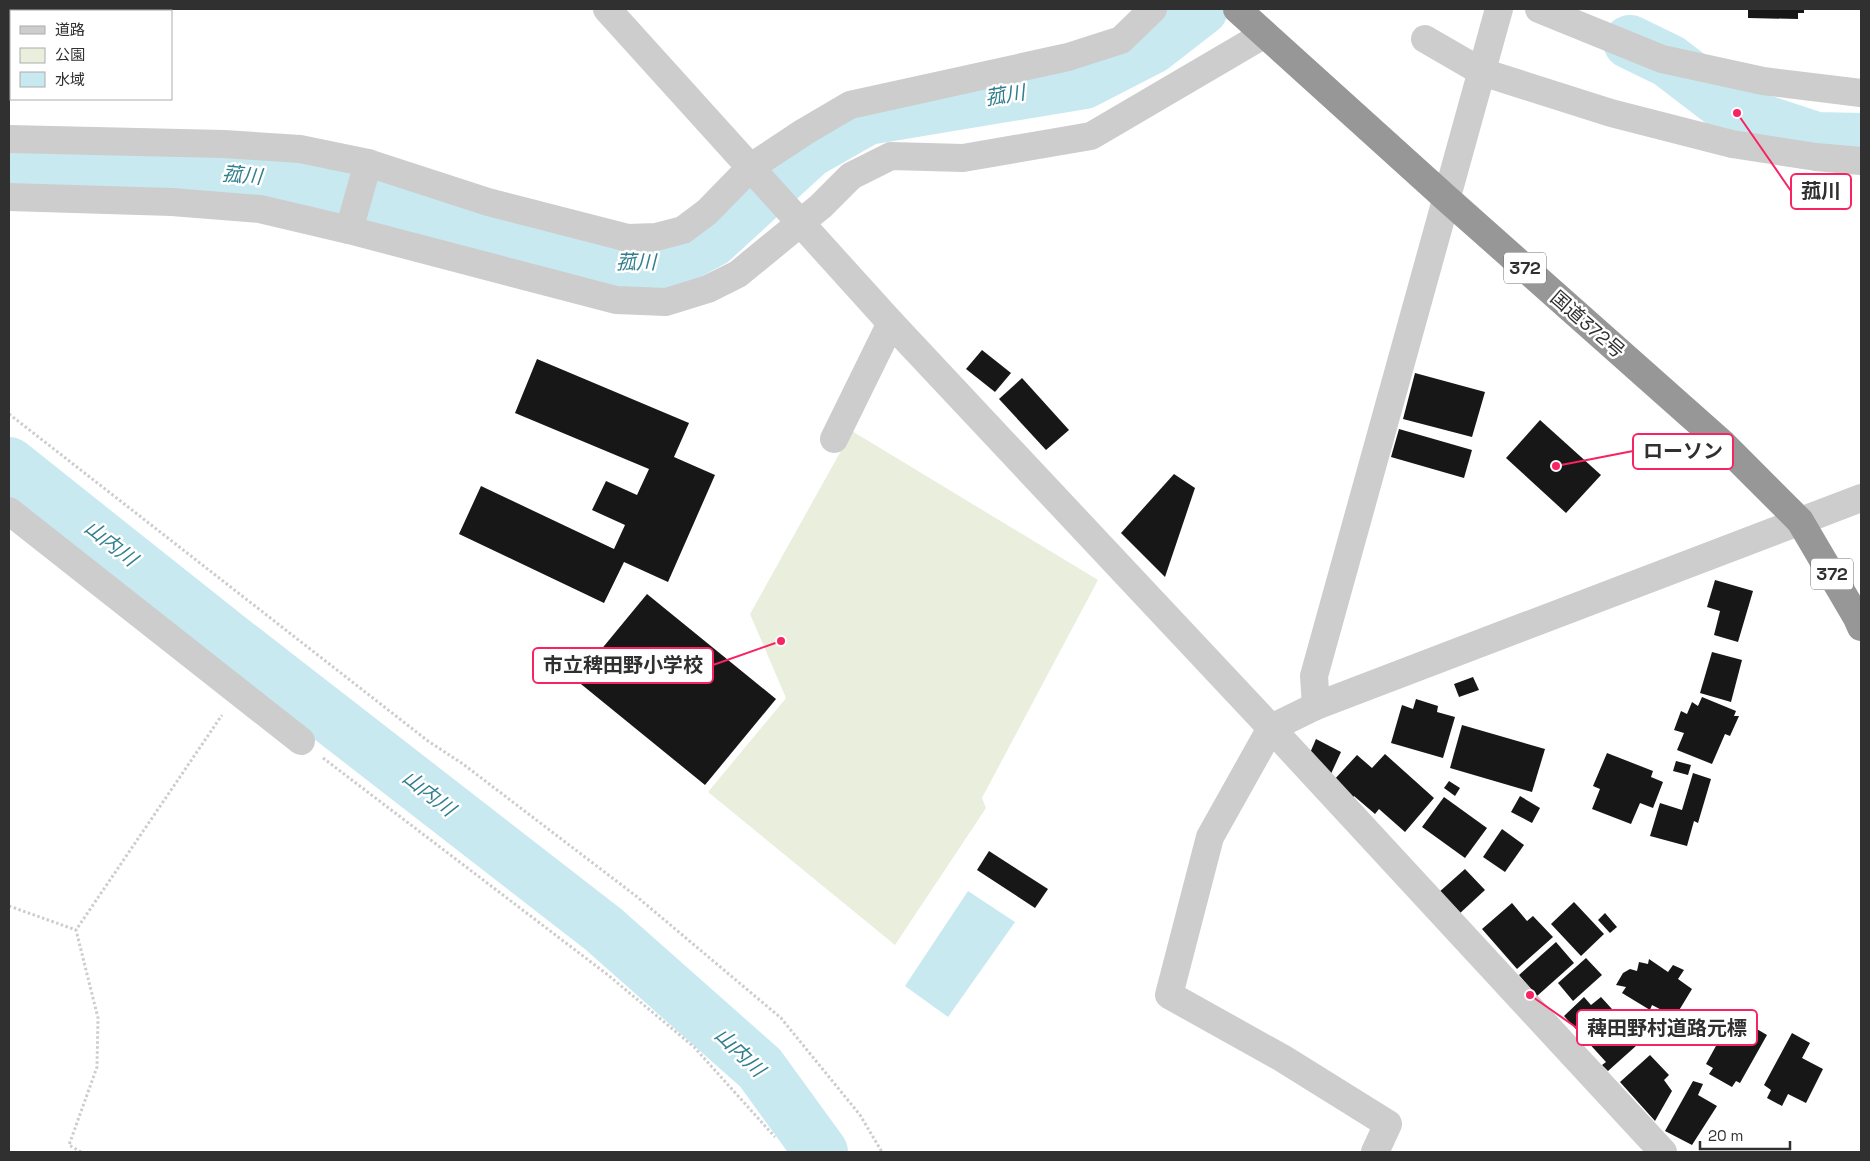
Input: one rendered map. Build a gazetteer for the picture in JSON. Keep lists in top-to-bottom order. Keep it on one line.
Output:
{"streets":{"highway":["372","国道372号"]},"water":["菰川","山内川"],"places":["菰川","ローソン","市立稗田野小学校","薭田野村道路元標"],"legend":["道路","公園","水域"],"scale_bar":"20 m"}
